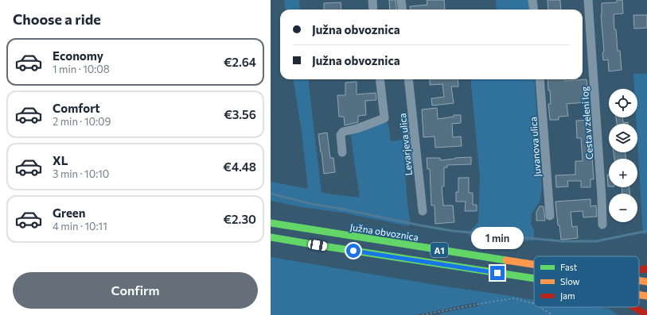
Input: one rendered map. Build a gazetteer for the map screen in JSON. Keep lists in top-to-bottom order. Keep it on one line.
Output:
{"streets":{"highway":["Južna obvoznica","A1"],"street":["Cesta v zeleni log","Levarjeva ulica","Juvanova ulica"]},"legend":["Fast","Slow","Jam"],"page":{"heading":"Choose a ride","banner":["Južna obvoznica","Južna obvoznica"],"list":[{"name":"Economy","note":"1 min · 10:08","value":"€2.64"},{"name":"Comfort","note":"2 min · 10:09","value":"€3.56"},{"name":"XL","note":"3 min · 10:10","value":"€4.48"},{"name":"Green","note":"4 min · 10:11","value":"€2.30"}],"map_buttons":["+","−"],"bubble":"1 min","buttons":"Confirm"}}
